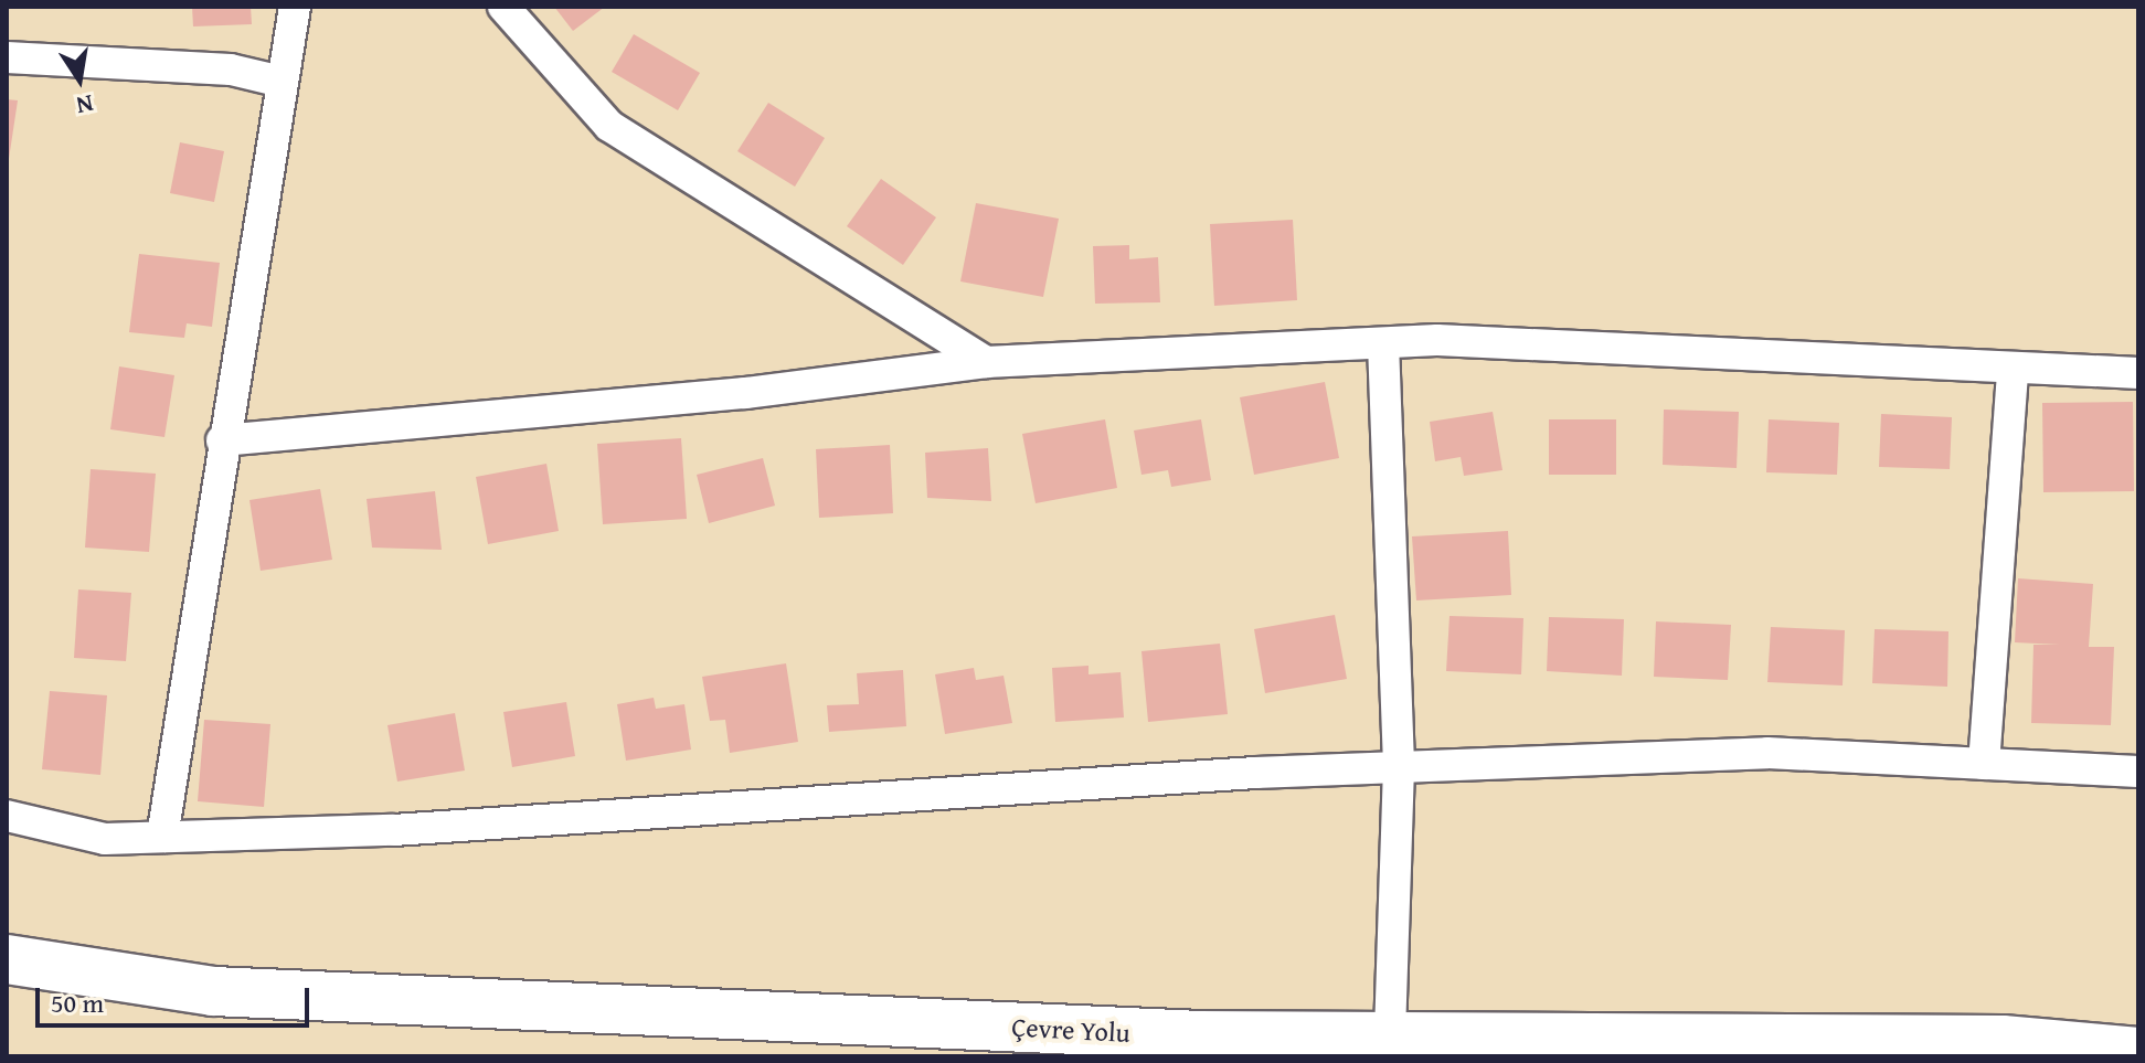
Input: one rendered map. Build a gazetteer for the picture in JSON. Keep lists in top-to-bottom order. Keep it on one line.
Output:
{"streets":{"highway":["Çevre Yolu"]},"scale_bar":"50 m","north":"bottom"}
